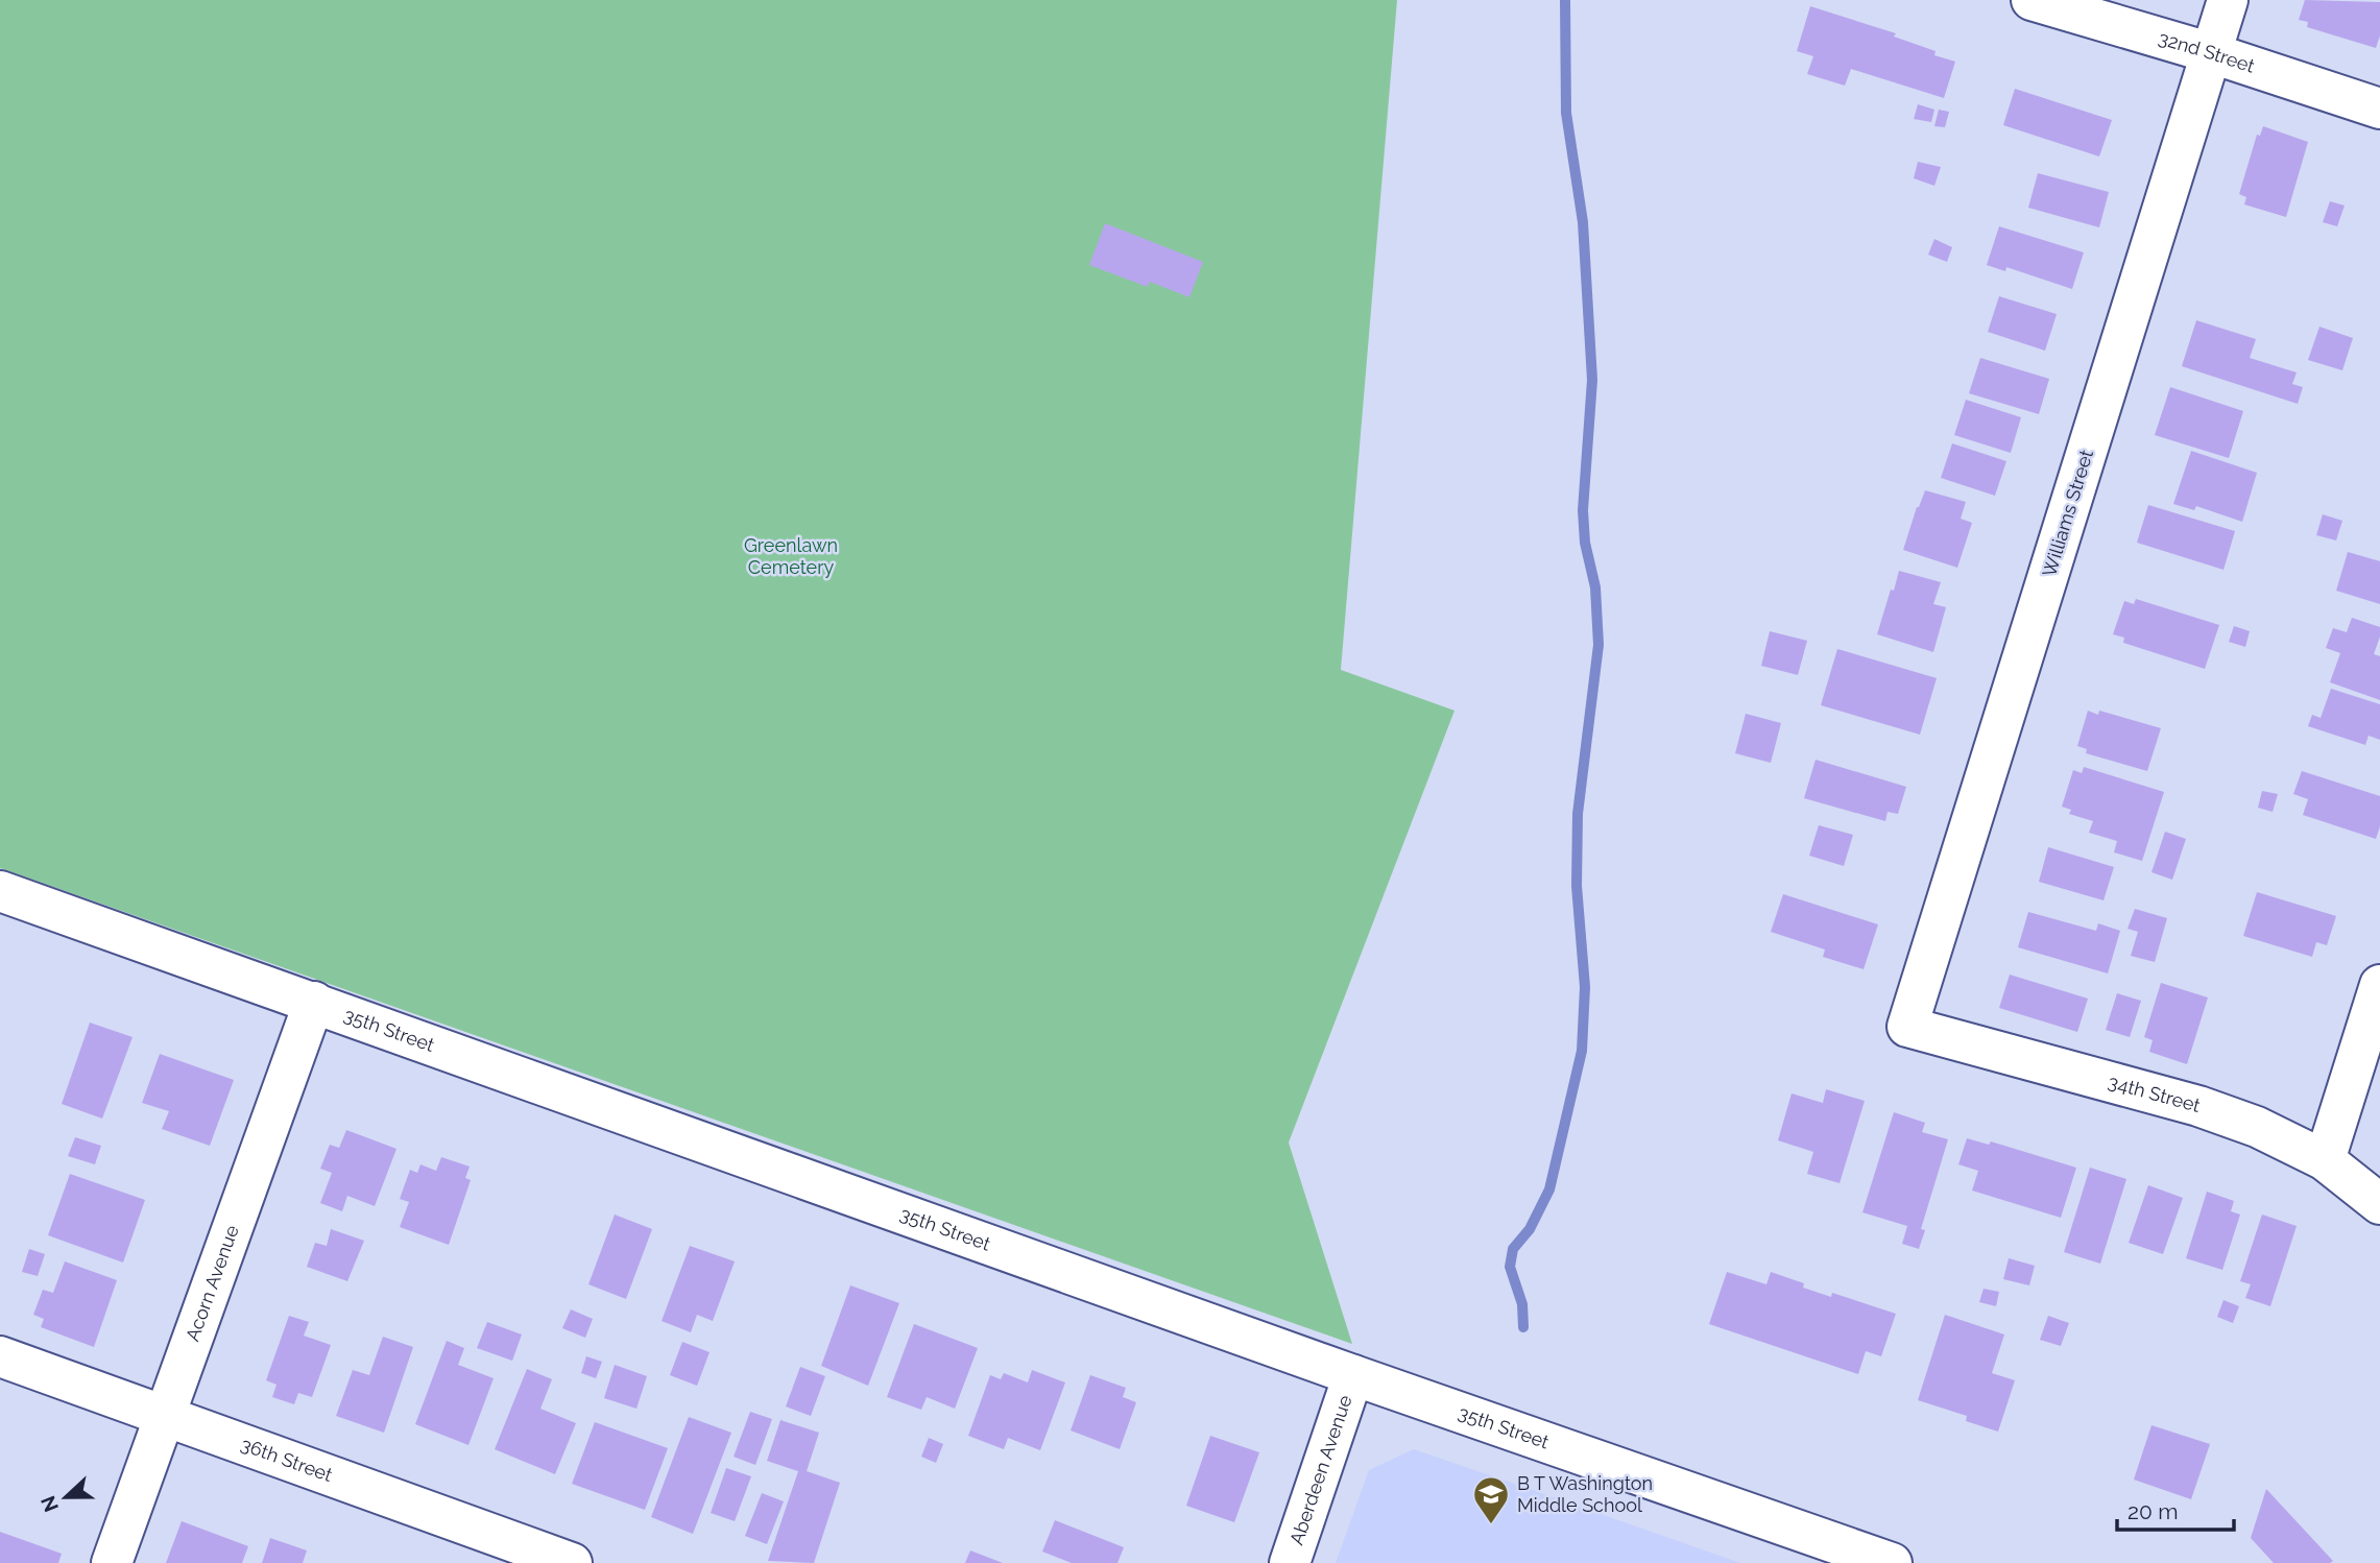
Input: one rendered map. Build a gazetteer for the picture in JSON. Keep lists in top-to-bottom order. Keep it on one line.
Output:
{"streets":{"street":["32nd Street","Williams Street","35th Street","34th Street","Acorn Avenue","36th Street","Aberdeen Avenue"]},"crossings":[["32nd Street","Williams Street"],["Williams Street","34th Street"],["35th Street","Acorn Avenue"],["35th Street","Aberdeen Avenue"],["Acorn Avenue","36th Street"]],"parks":["Greenlawn Cemetery"],"places":{"school or university":["B T Washington Middle School"]},"scale_bar":"20 m","north":"left"}
